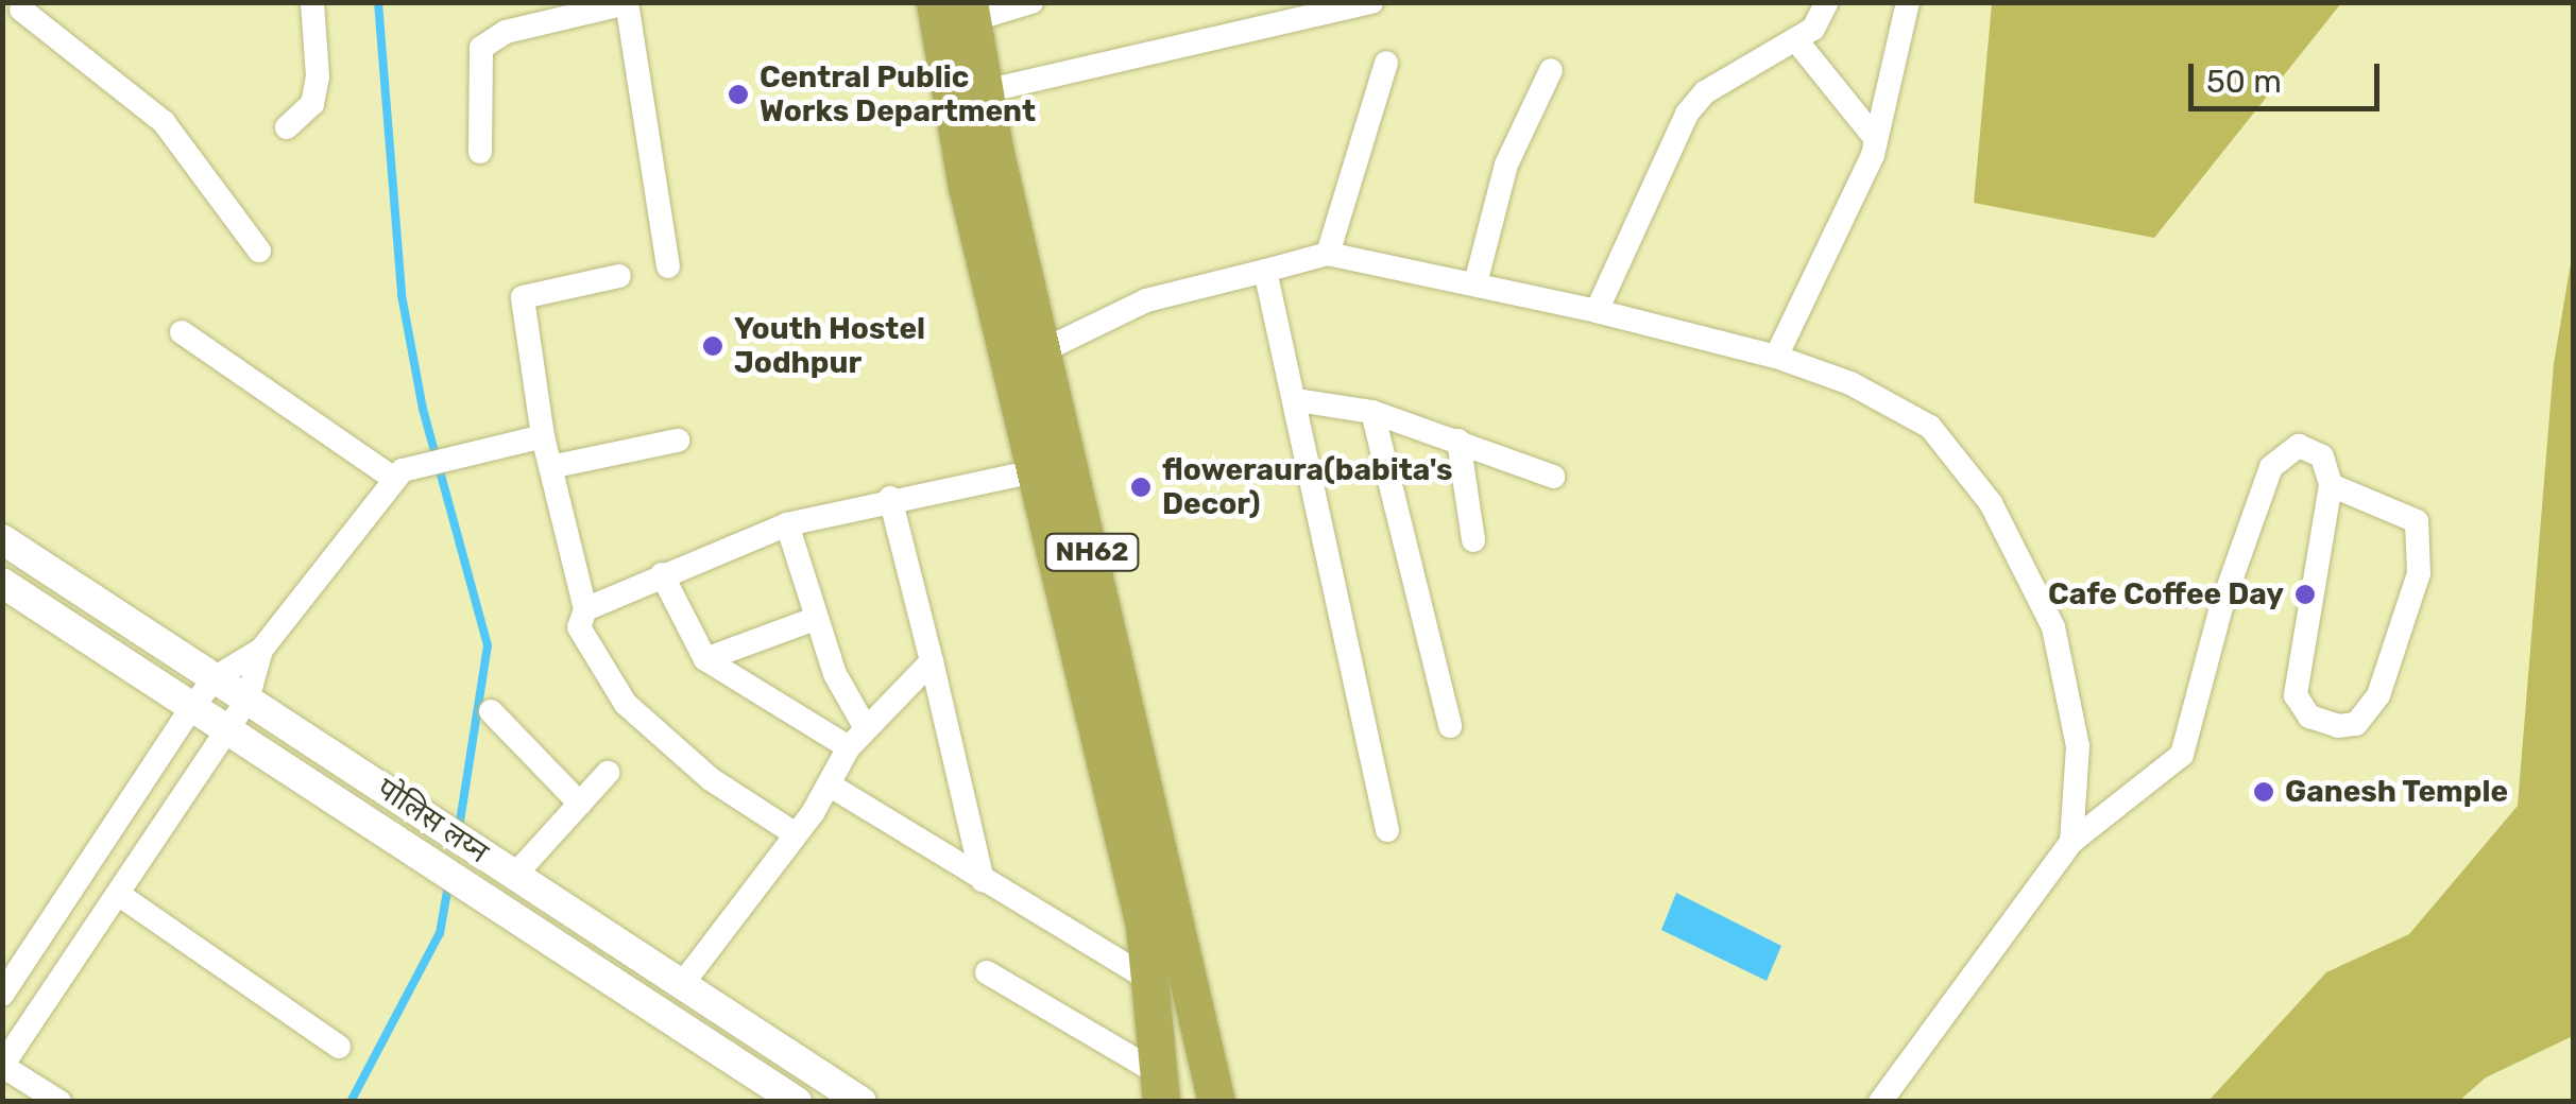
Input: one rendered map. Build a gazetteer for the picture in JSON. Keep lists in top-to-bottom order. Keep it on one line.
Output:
{"streets":{"highway":["NH62"],"street":["पोलिस लय्न"]},"places":["Central Public Works Department","Youth Hostel Jodhpur","floweraura(babita's Decor)","Cafe Coffee Day","Ganesh Temple"],"scale_bar":"50 m"}
